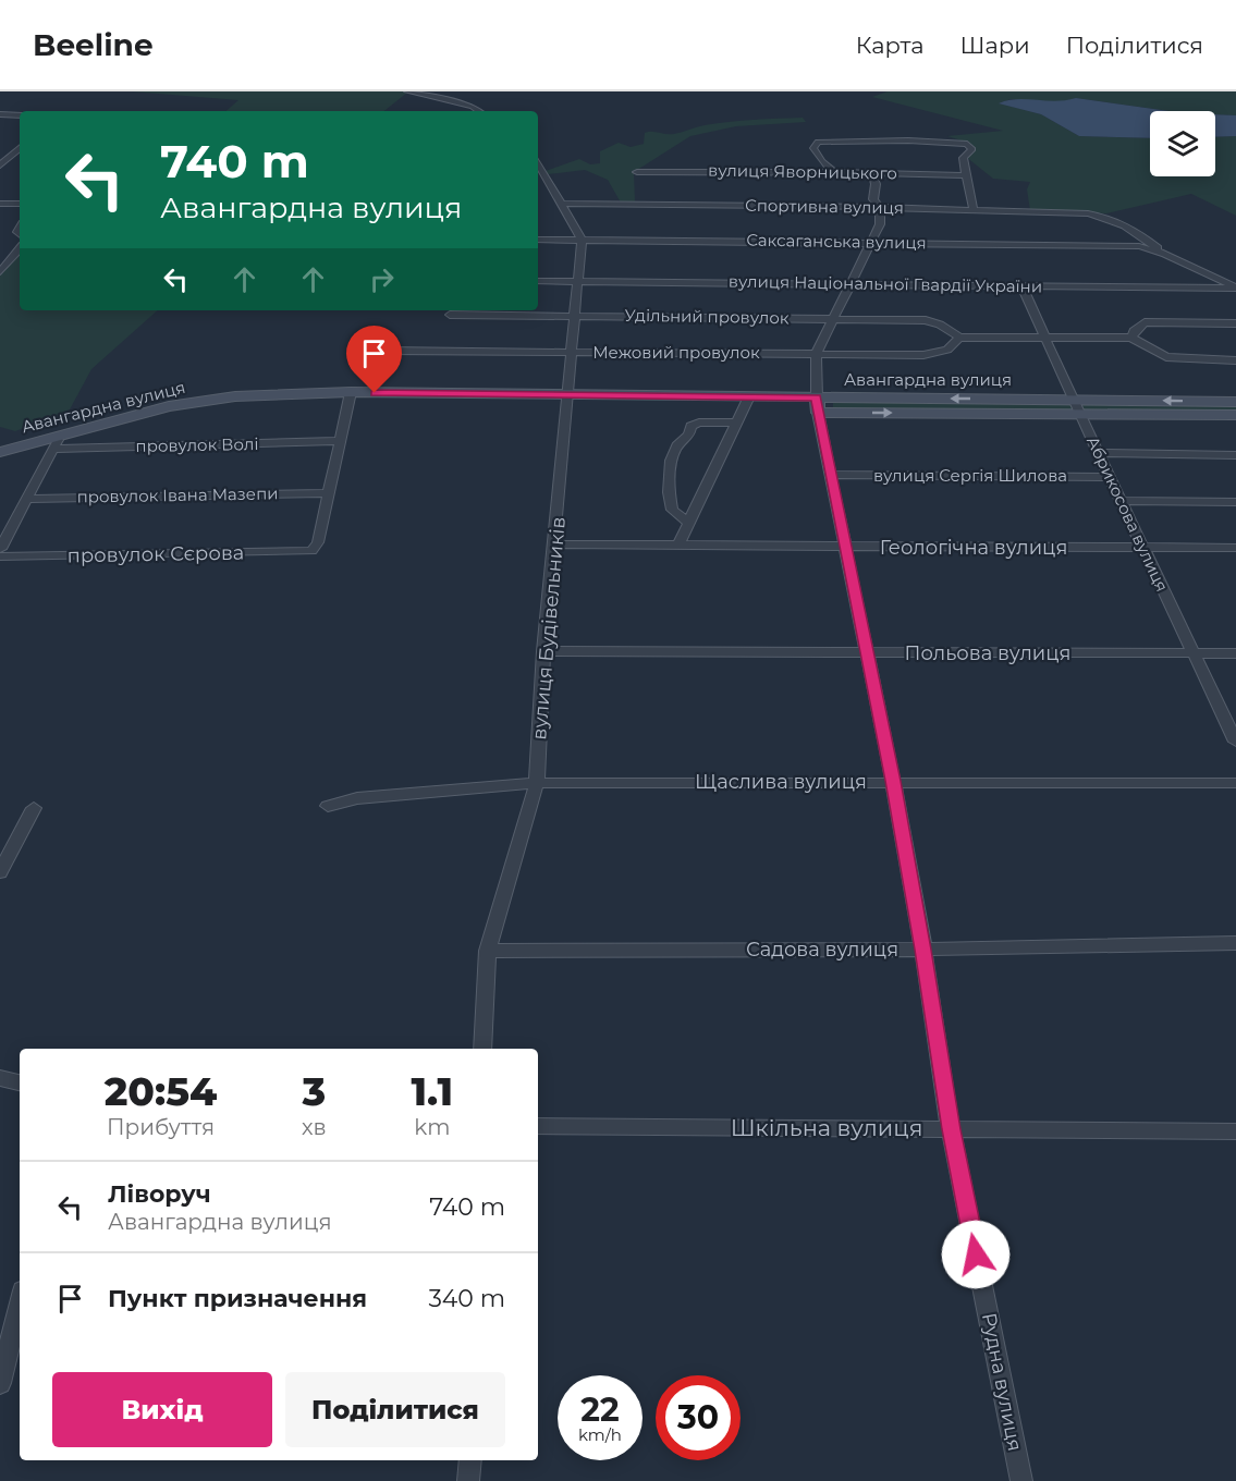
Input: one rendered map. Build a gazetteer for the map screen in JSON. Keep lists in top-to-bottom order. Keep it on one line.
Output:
{"streets":{"street":["вулиця Яворницького","Спортивна вулиця","Саксаганська вулиця","вулиця Національної Гвардії України","Удільний провулок","Межовий провулок","Авангардна вулиця","провулок Волі","вулиця Сергія Шилова","провулок Івана Мазепи","Абрикосова вулиця","Геологічна вулиця","провулок Сєрова","вулиця Будівельників","Польова вулиця","Щаслива вулиця","Садова вулиця","Шкільна вулиця","Рудна вулиця"]},"crossings":[["Спортивна вулиця","Саксаганська вулиця"],["Саксаганська вулиця","вулиця Будівельників"],["вулиця Національної Гвардії України","Абрикосова вулиця"],["вулиця Національної Гвардії України","вулиця Будівельників"],["Удільний провулок","Межовий провулок"],["Удільний провулок","вулиця Будівельників"],["Межовий провулок","вулиця Будівельників"],["Межовий провулок","Рудна вулиця"],["Авангардна вулиця","провулок Волі"],["Авангардна вулиця","Абрикосова вулиця"],["Авангардна вулиця","вулиця Будівельників"],["Авангардна вулиця","Рудна вулиця"],["вулиця Сергія Шилова","Абрикосова вулиця"],["вулиця Сергія Шилова","Рудна вулиця"],["провулок Івана Мазепи","провулок Сєрова"],["Абрикосова вулиця","Геологічна вулиця"],["Абрикосова вулиця","Польова вулиця"],["Геологічна вулиця","вулиця Будівельників"],["Геологічна вулиця","Рудна вулиця"],["вулиця Будівельників","Польова вулиця"],["вулиця Будівельників","Щаслива вулиця"],["вулиця Будівельників","Садова вулиця"],["Польова вулиця","Рудна вулиця"],["Щаслива вулиця","Рудна вулиця"],["Садова вулиця","Рудна вулиця"],["Шкільна вулиця","Рудна вулиця"]],"page":{"header":"Beeline","nav":["Карта","Шари","Поділитися"],"turn":["740 m","Авангардна вулиця"],"eta":["20:54","Прибуття","3","хв","1.1","km"],"list":[{"name":"Ліворуч","note":"Авангардна вулиця","value":"740 m"},{"name":"Пункт призначення","value":"340 m"}],"buttons":["Вихід","Поділитися"],"speed":"22 km/h","limit":"30"}}
